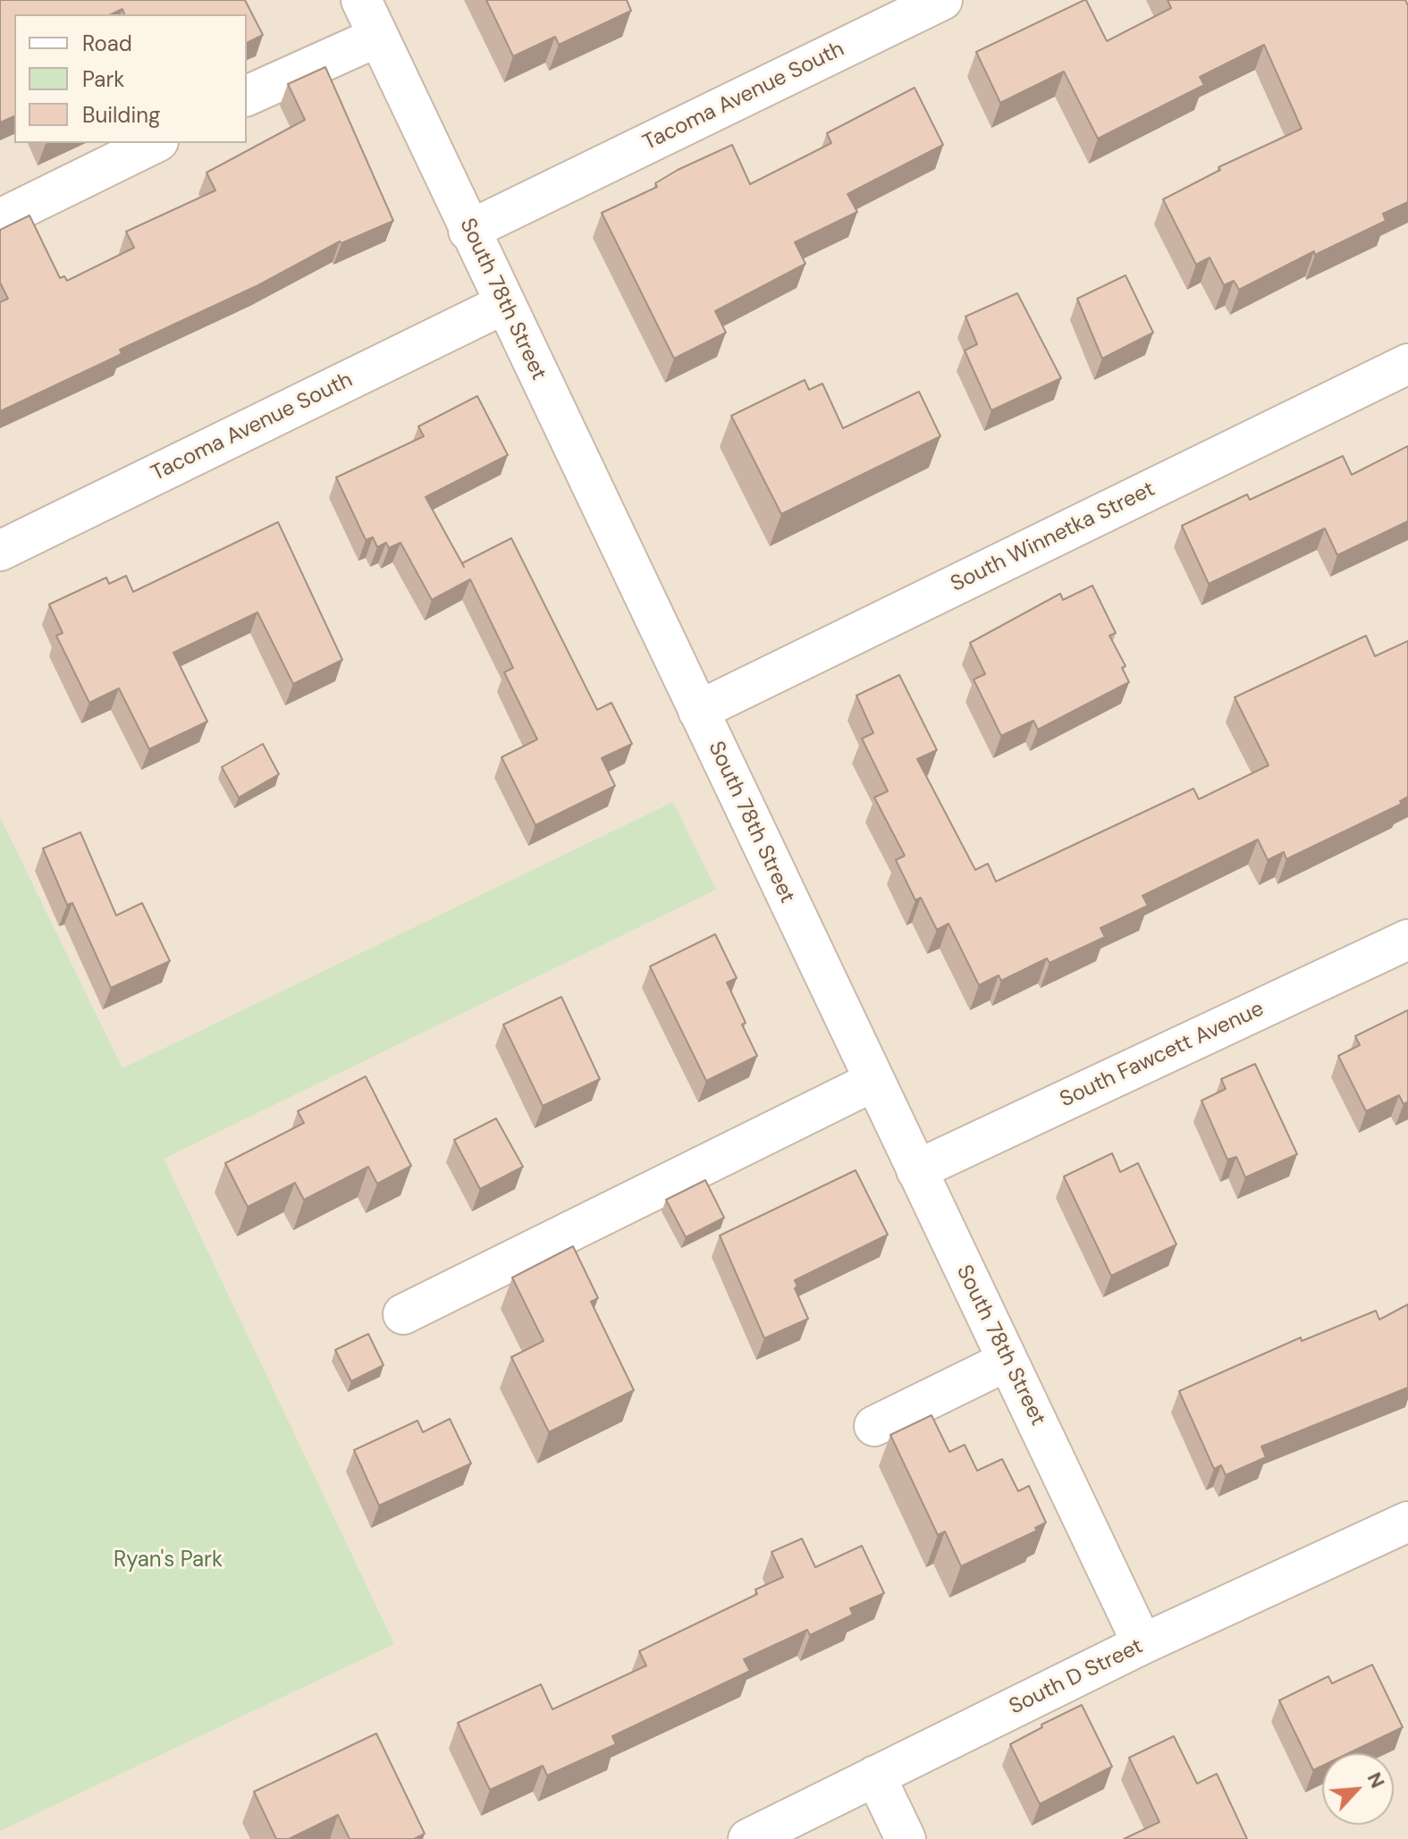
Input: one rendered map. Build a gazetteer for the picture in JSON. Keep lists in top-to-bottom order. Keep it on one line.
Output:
{"streets":{"street":["Tacoma Avenue South","South 78th Street","South Winnetka Street","South Fawcett Avenue","South D Street"]},"crossings":[["Tacoma Avenue South","South 78th Street"],["South 78th Street","South Winnetka Street"],["South 78th Street","South Fawcett Avenue"],["South 78th Street","South D Street"]],"parks":["Ryan's Park"],"legend":["Road","Park","Building"],"north":"top right"}
